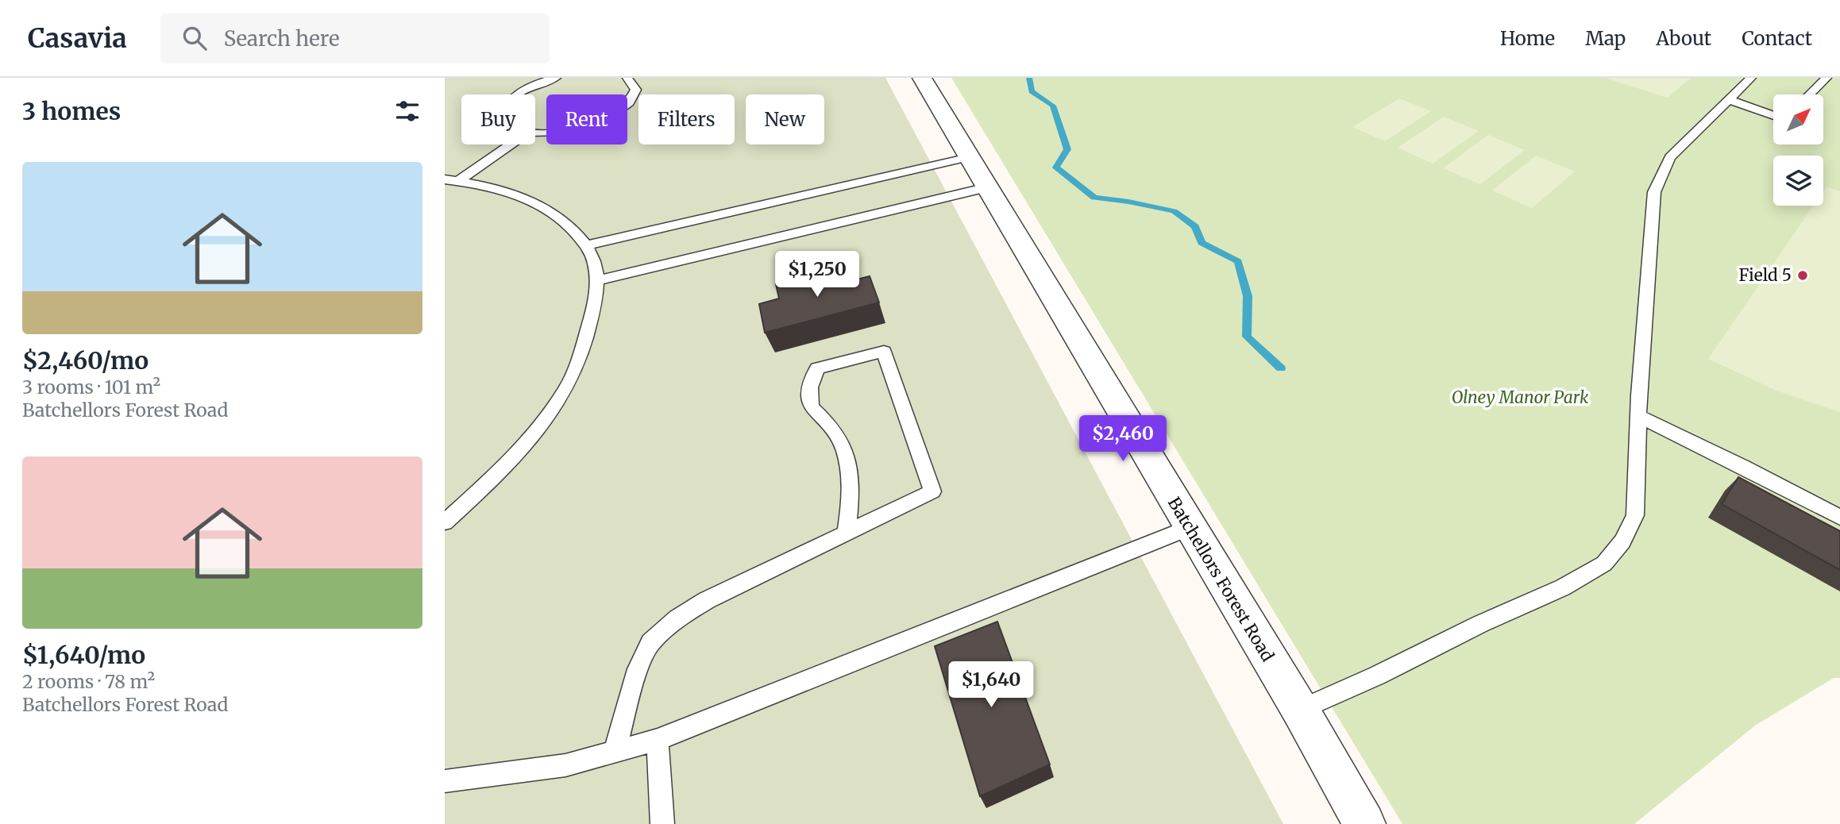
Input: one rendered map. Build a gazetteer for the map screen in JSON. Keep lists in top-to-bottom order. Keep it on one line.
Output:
{"streets":{"street":["Batchellors Forest Road"]},"parks":["Olney Manor Park"],"places":["Field 5"],"north":"top right","page":{"header":"Casavia","search":"Search here","nav":["Home","Map","About","Contact"],"heading":"3 homes","chip":["Buy","Rent","Filters","New"],"list":[{"name":"$2,460/mo","note":"3 rooms · 101 m² · Batchellors Forest Road"},{"name":"$1,640/mo","note":"2 rooms · 78 m² · Batchellors Forest Road"}],"price":["$1,250","$2,460","$1,640"]}}
